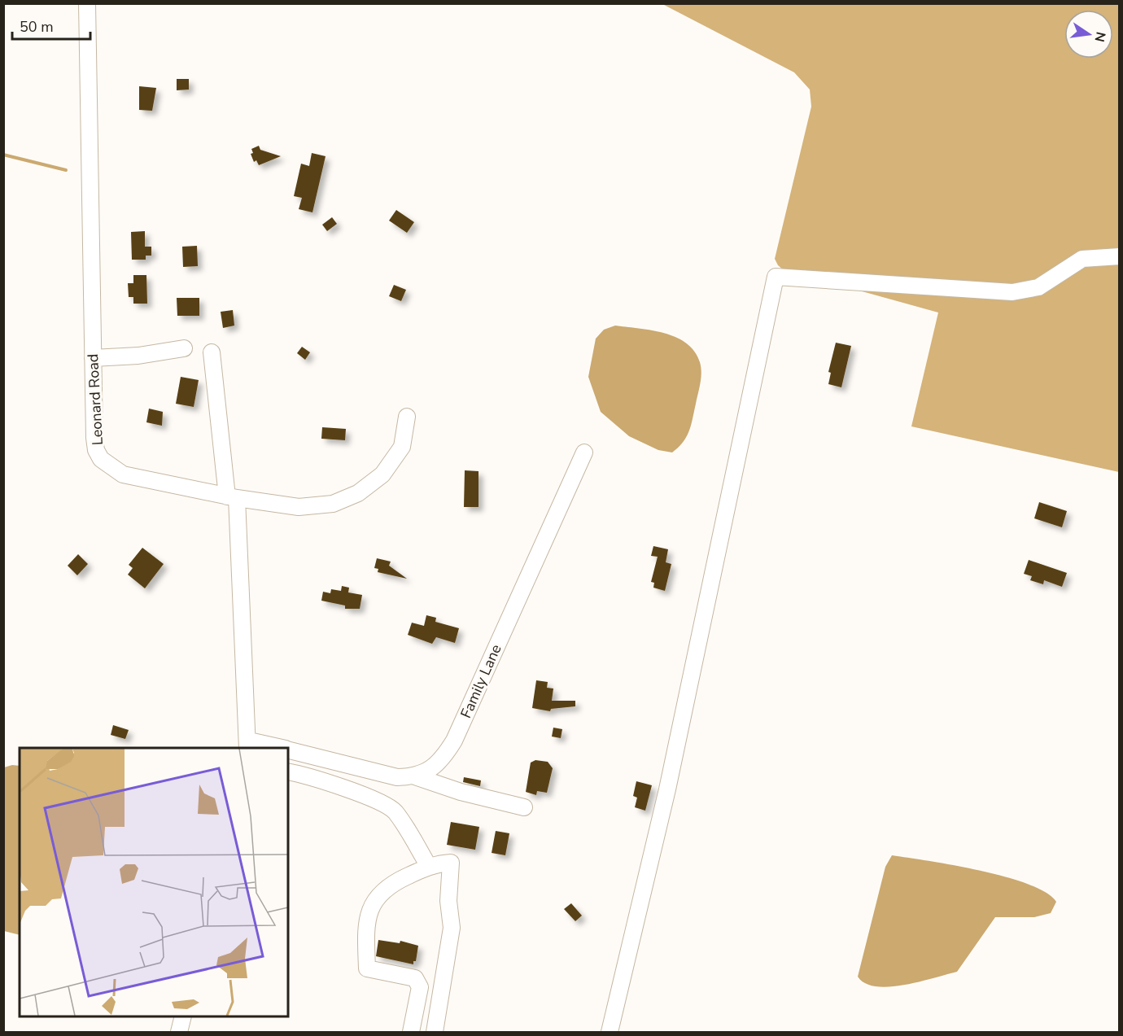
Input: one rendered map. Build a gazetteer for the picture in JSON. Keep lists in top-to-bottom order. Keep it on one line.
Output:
{"streets":{"street":["Leonard Road","Family Lane"]},"scale_bar":"50 m","north":"right"}
